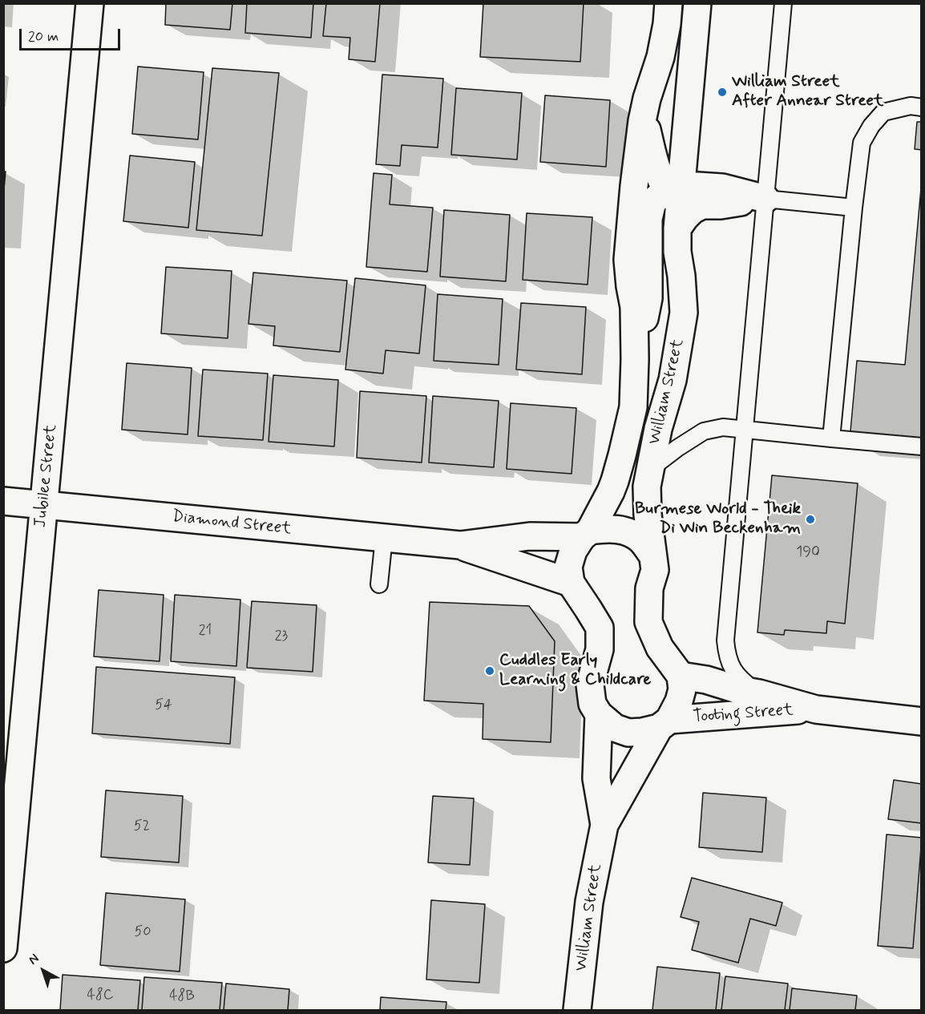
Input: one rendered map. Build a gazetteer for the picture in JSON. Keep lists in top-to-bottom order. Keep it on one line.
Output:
{"streets":{"main road":["William Street","Jubilee Street","Diamond Street","Tooting Street"]},"crossings":[["William Street","Diamond Street"],["William Street","Tooting Street"],["Jubilee Street","Diamond Street"]],"places":["William Street After Annear Street","Burmese World - Theik Di Win Beckenham","Cuddles Early Learning & Childcare"],"house_numbers":["190","21","23","54","52","50","48C","48B"],"scale_bar":"20 m","north":"top left"}
